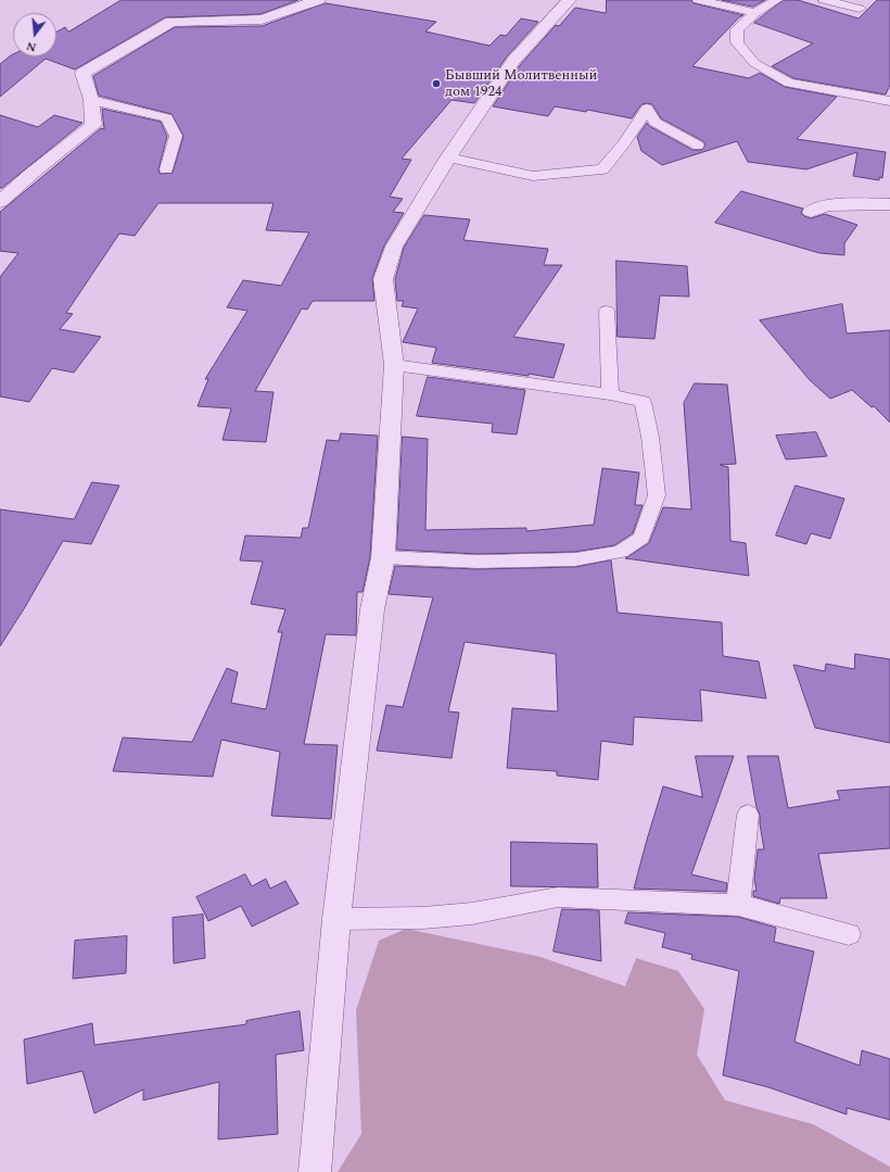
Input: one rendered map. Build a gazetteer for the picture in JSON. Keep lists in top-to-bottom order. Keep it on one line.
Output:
{"places":["Бывший Молитвенный дом 1924"],"north":"bottom"}
